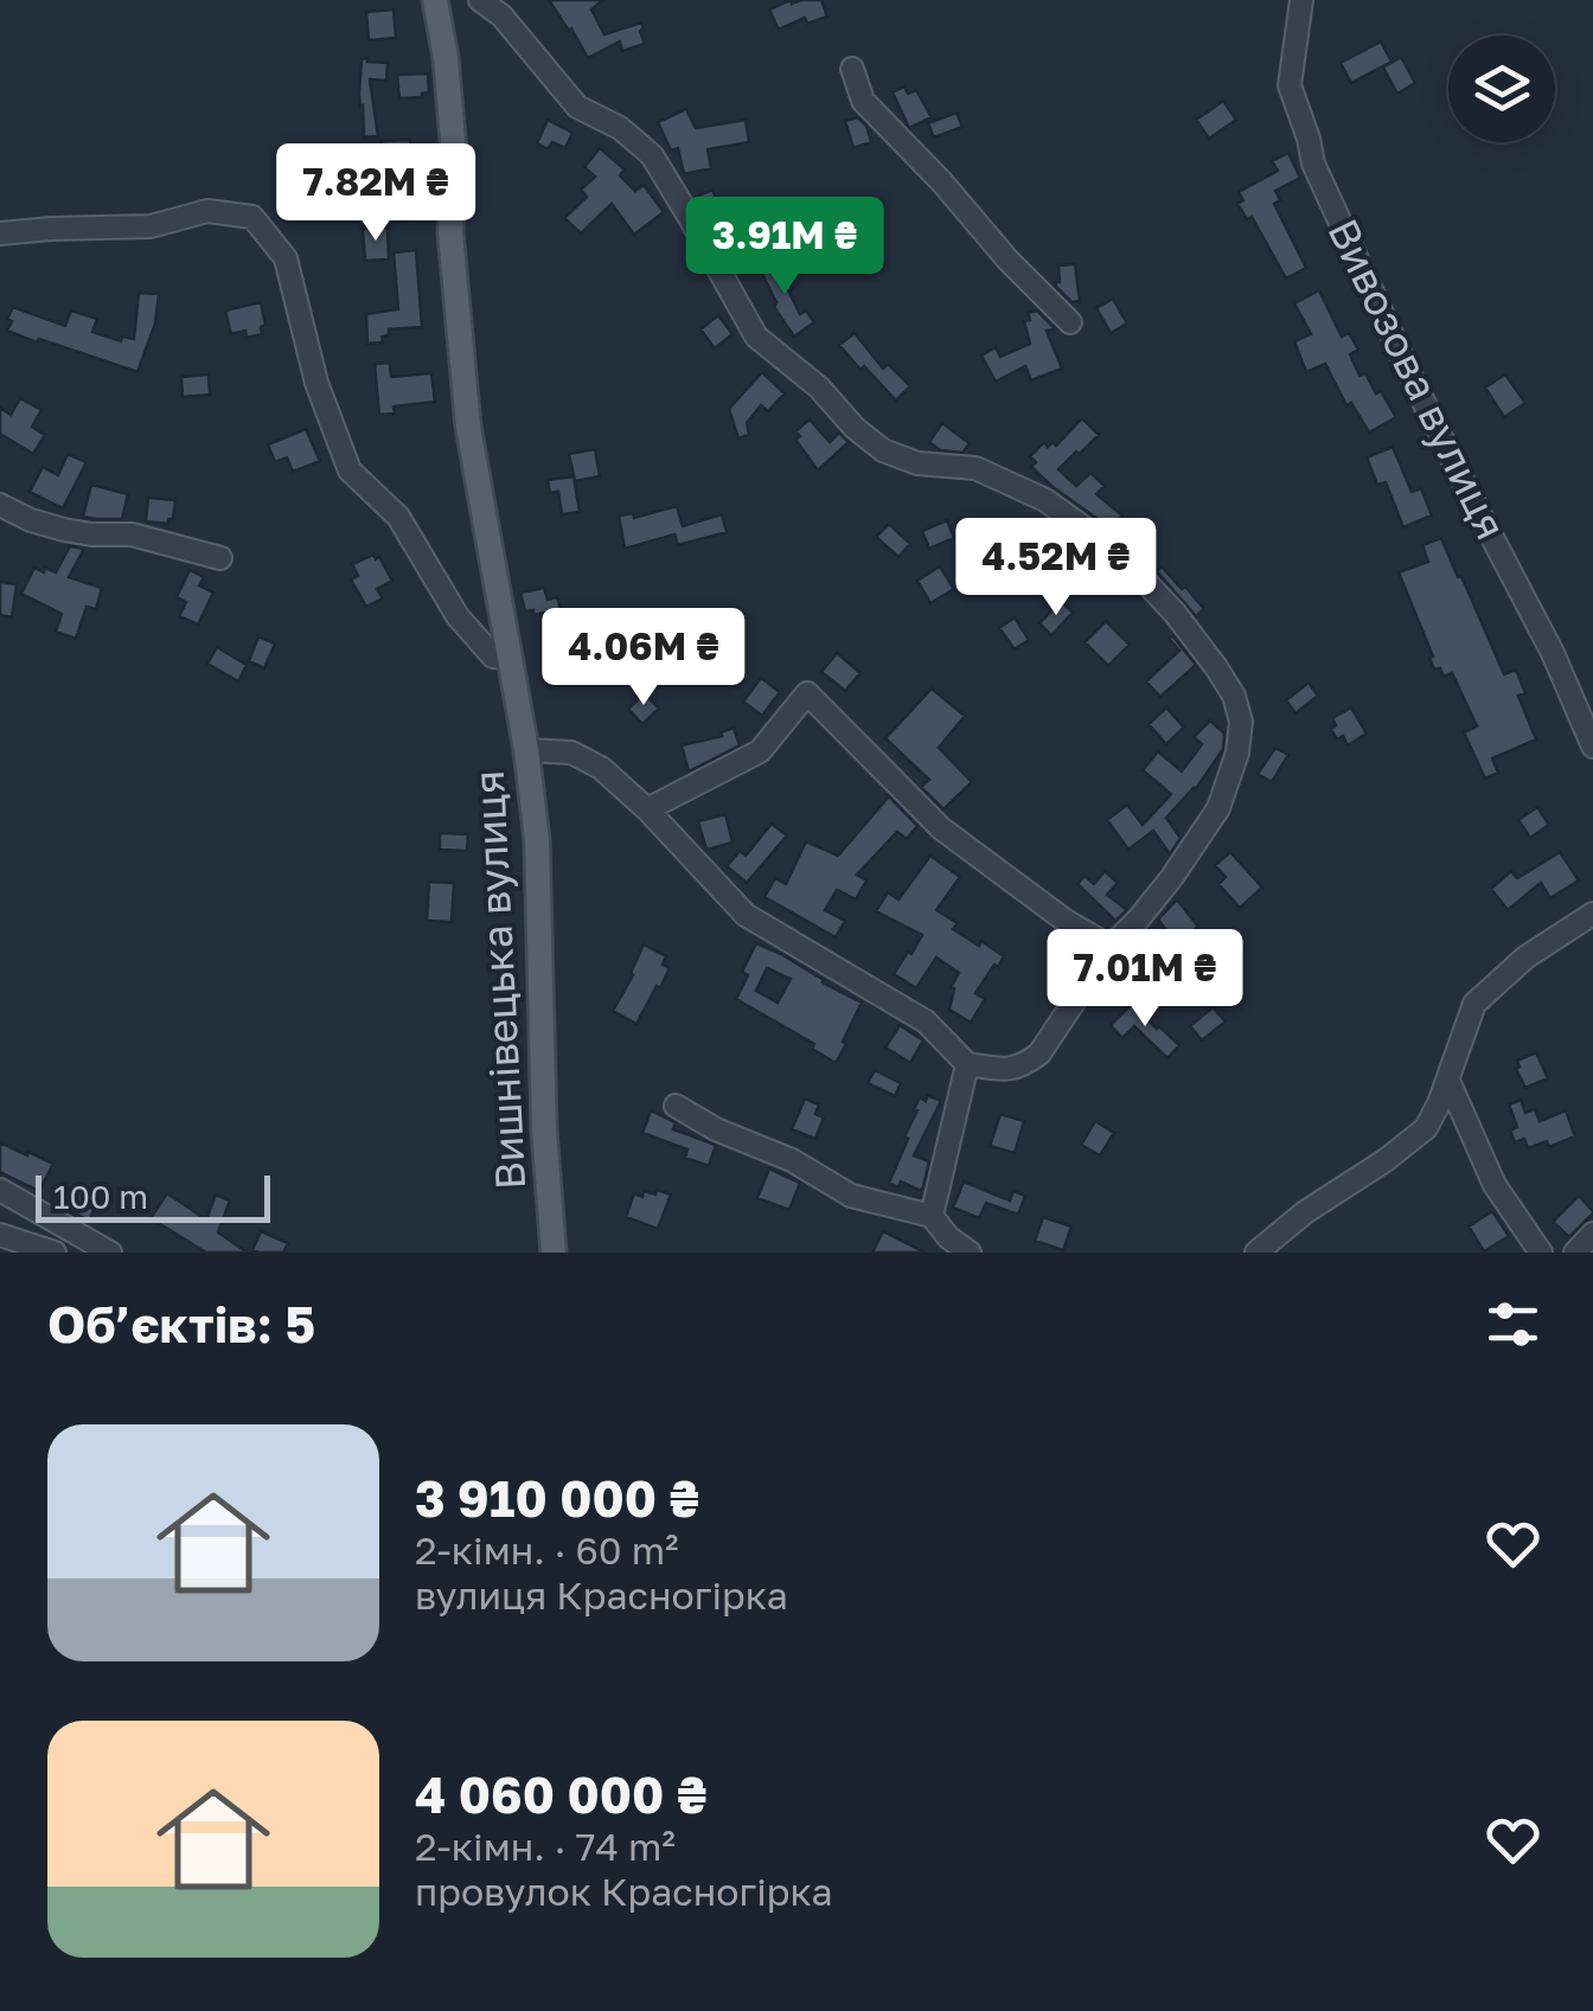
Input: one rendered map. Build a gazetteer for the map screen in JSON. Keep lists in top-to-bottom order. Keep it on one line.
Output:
{"streets":{"main road":["Вишнівецька вулиця"],"street":["Вивозова вулиця"]},"scale_bar":"100 m","page":{"price":["7.82M ₴","3.91M ₴","4.52M ₴","4.06M ₴","7.01M ₴"],"scale":"100 m","heading":"Об’єктів: 5","list":[{"name":"3 910 000 ₴","note":"2-кімн. · 60 m² · вулиця Красногірка"},{"name":"4 060 000 ₴","note":"2-кімн. · 74 m² · провулок Красногірка"}]}}
